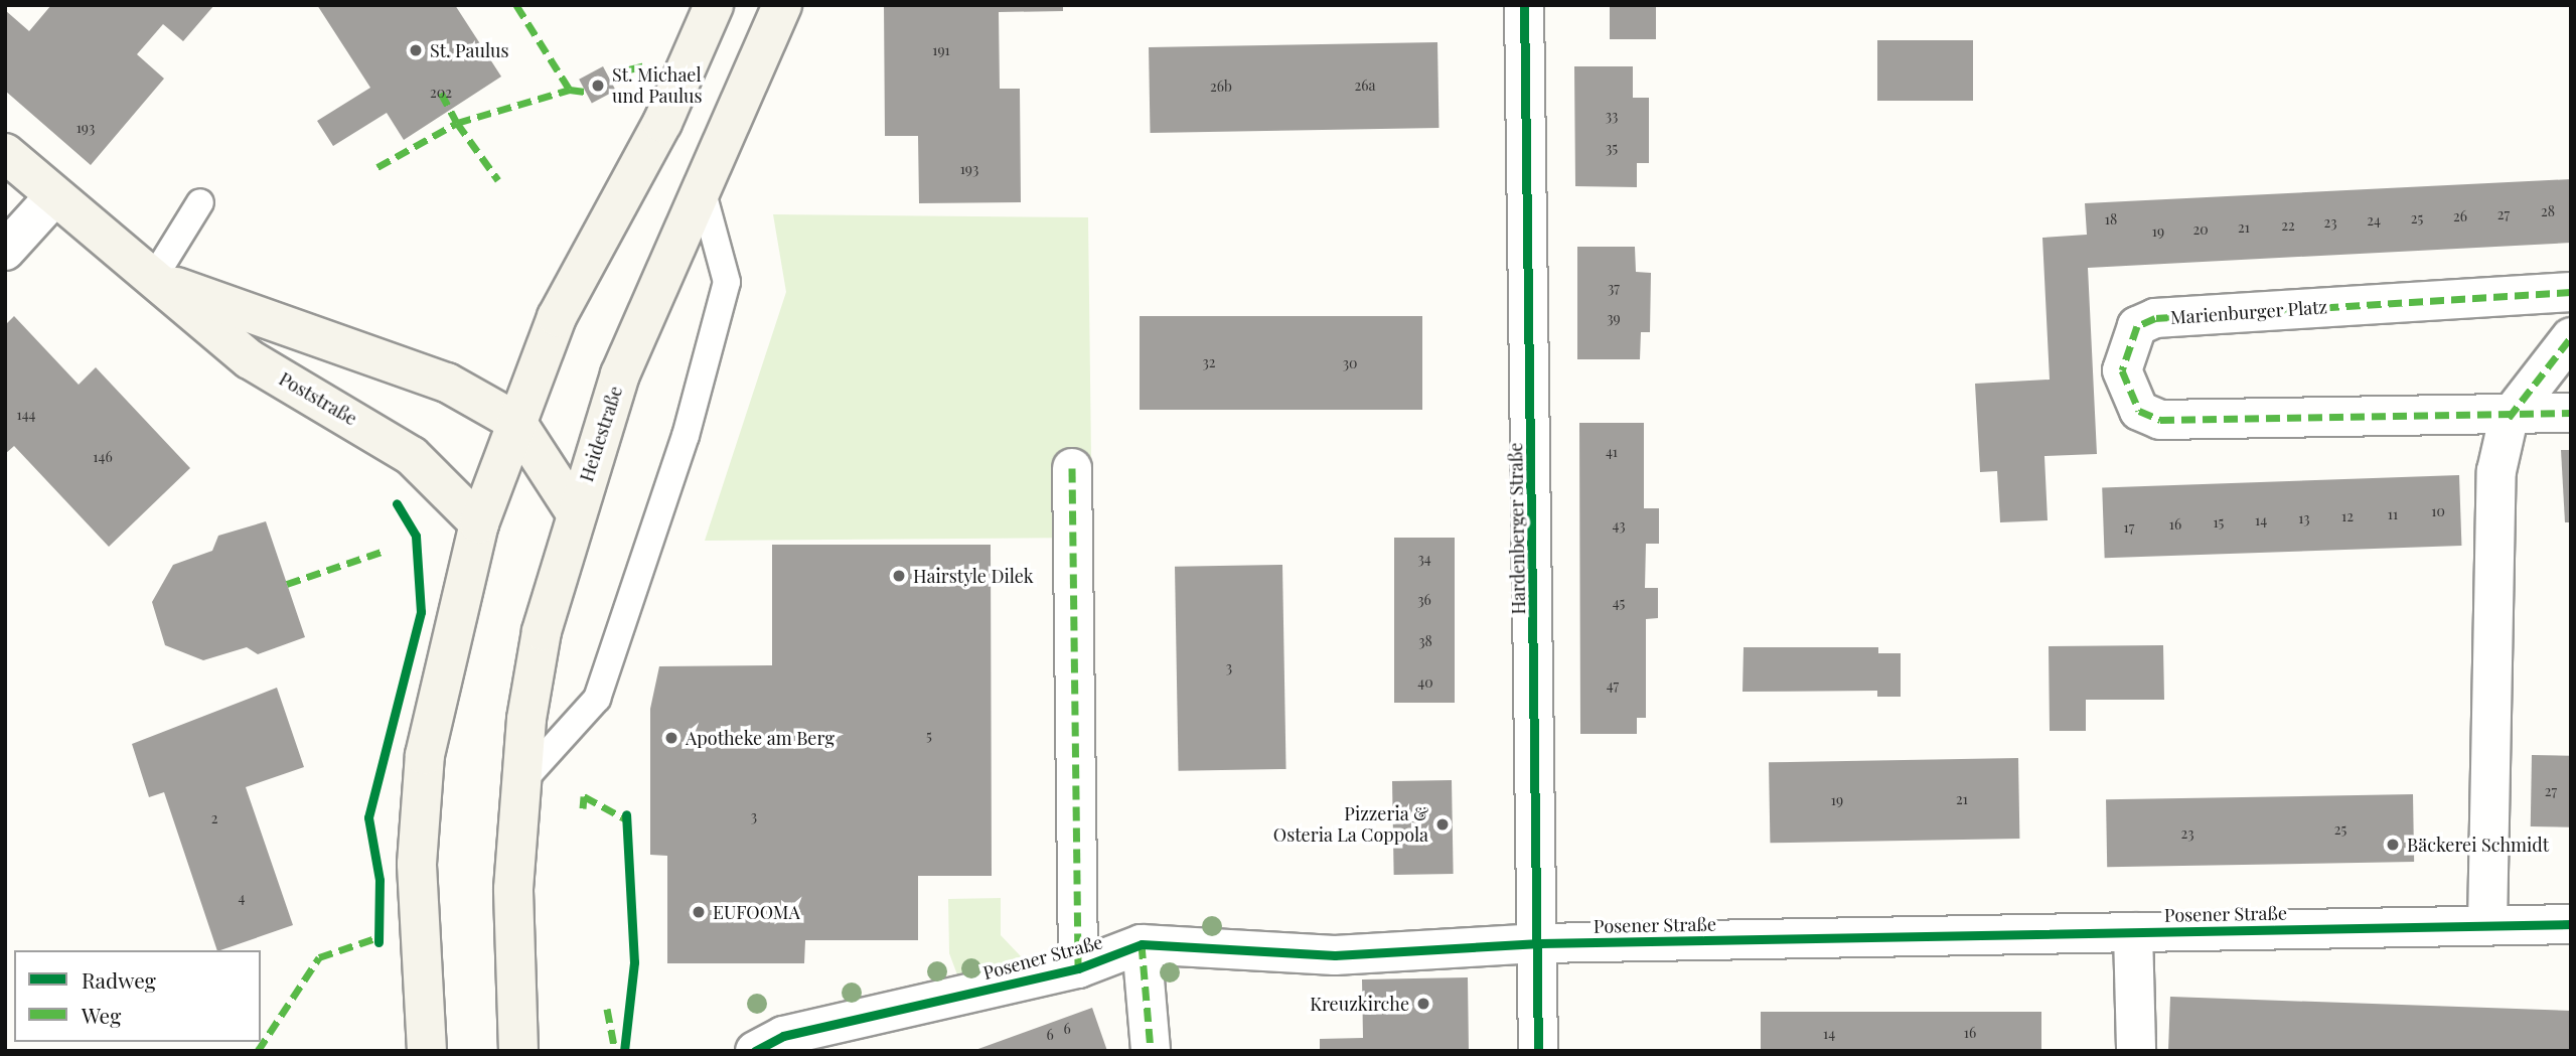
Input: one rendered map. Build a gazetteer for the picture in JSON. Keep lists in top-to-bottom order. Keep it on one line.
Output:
{"streets":{"main road":["Poststraße","Heidestraße"],"street":["Marienburger Platz","Hardenberger Straße","Posener Straße"]},"crossings":[["Hardenberger Straße","Posener Straße"]],"places":["St. Paulus","St. Michael und Paulus","Hairstyle Dilek","Apotheke am Berg","Pizzeria & Osteria La Coppola","Bäckerei Schmidt","EUFOOMA","Kreuzkirche"],"house_numbers":["191","26a","26b","202","33","193","35","193","28","27","26","25","18","24","23","22","21","20","19","37","39","32","30","144","41","146","10","11","12","13","14","15","16","43","17","34","36","45","38","3","40","47","5","27","21","19","3","2","25","23","4","6","16","14","6"],"legend":["Radweg","Weg"]}
